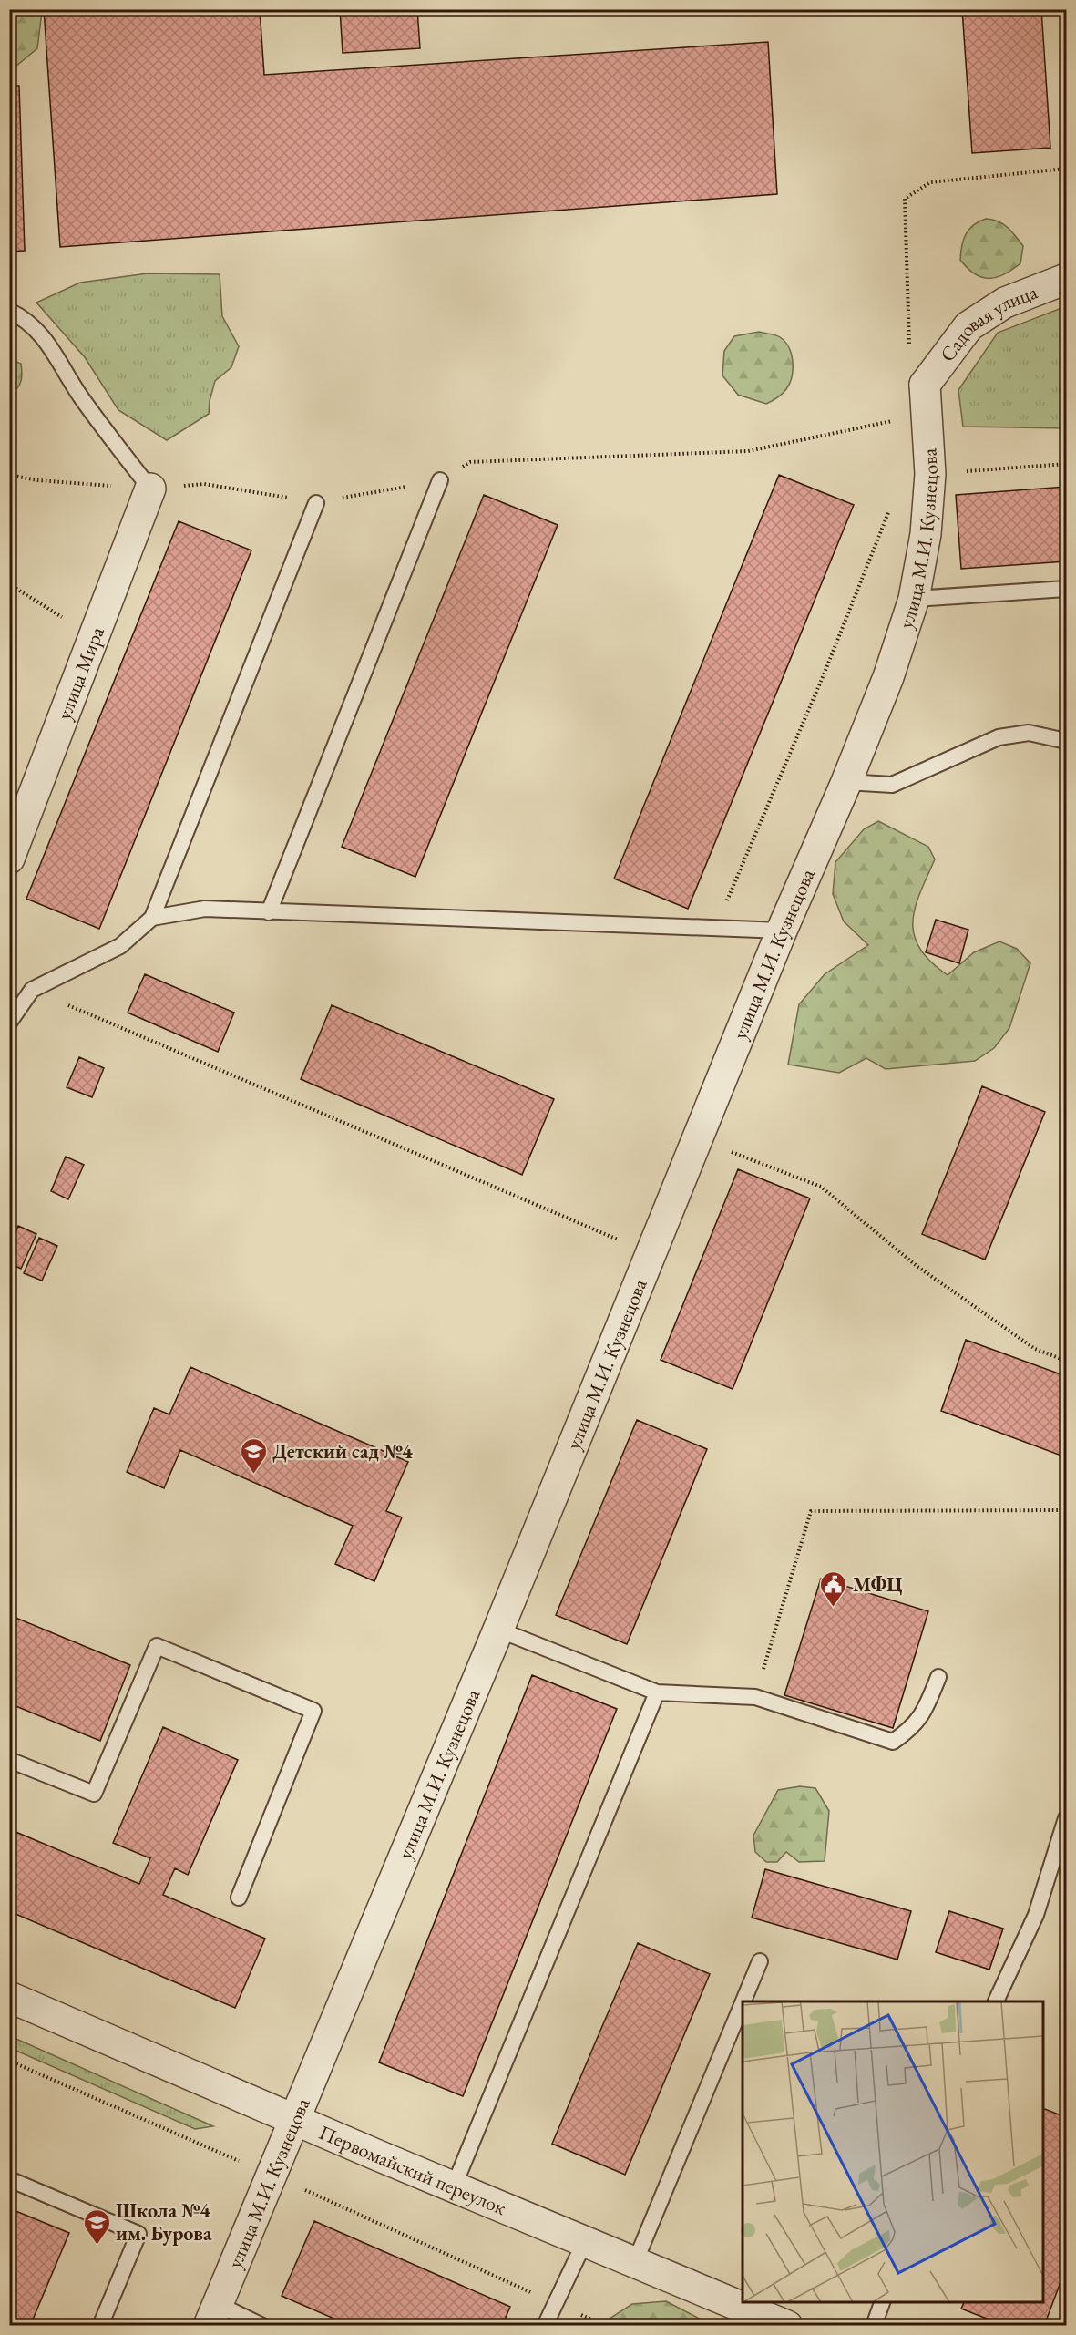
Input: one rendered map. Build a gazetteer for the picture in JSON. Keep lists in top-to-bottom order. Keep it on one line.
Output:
{"streets":{"street":["Садовая улица","улица М.И. Кузнецова","улица Мира","Первомайский переулок"]},"crossings":[["Садовая улица","улица М.И. Кузнецова"],["улица М.И. Кузнецова","Первомайский переулок"]],"places":{"school or university":["Детский сад №4","Школа №4 им. Бурова"],"public building":["МФЦ"]}}
